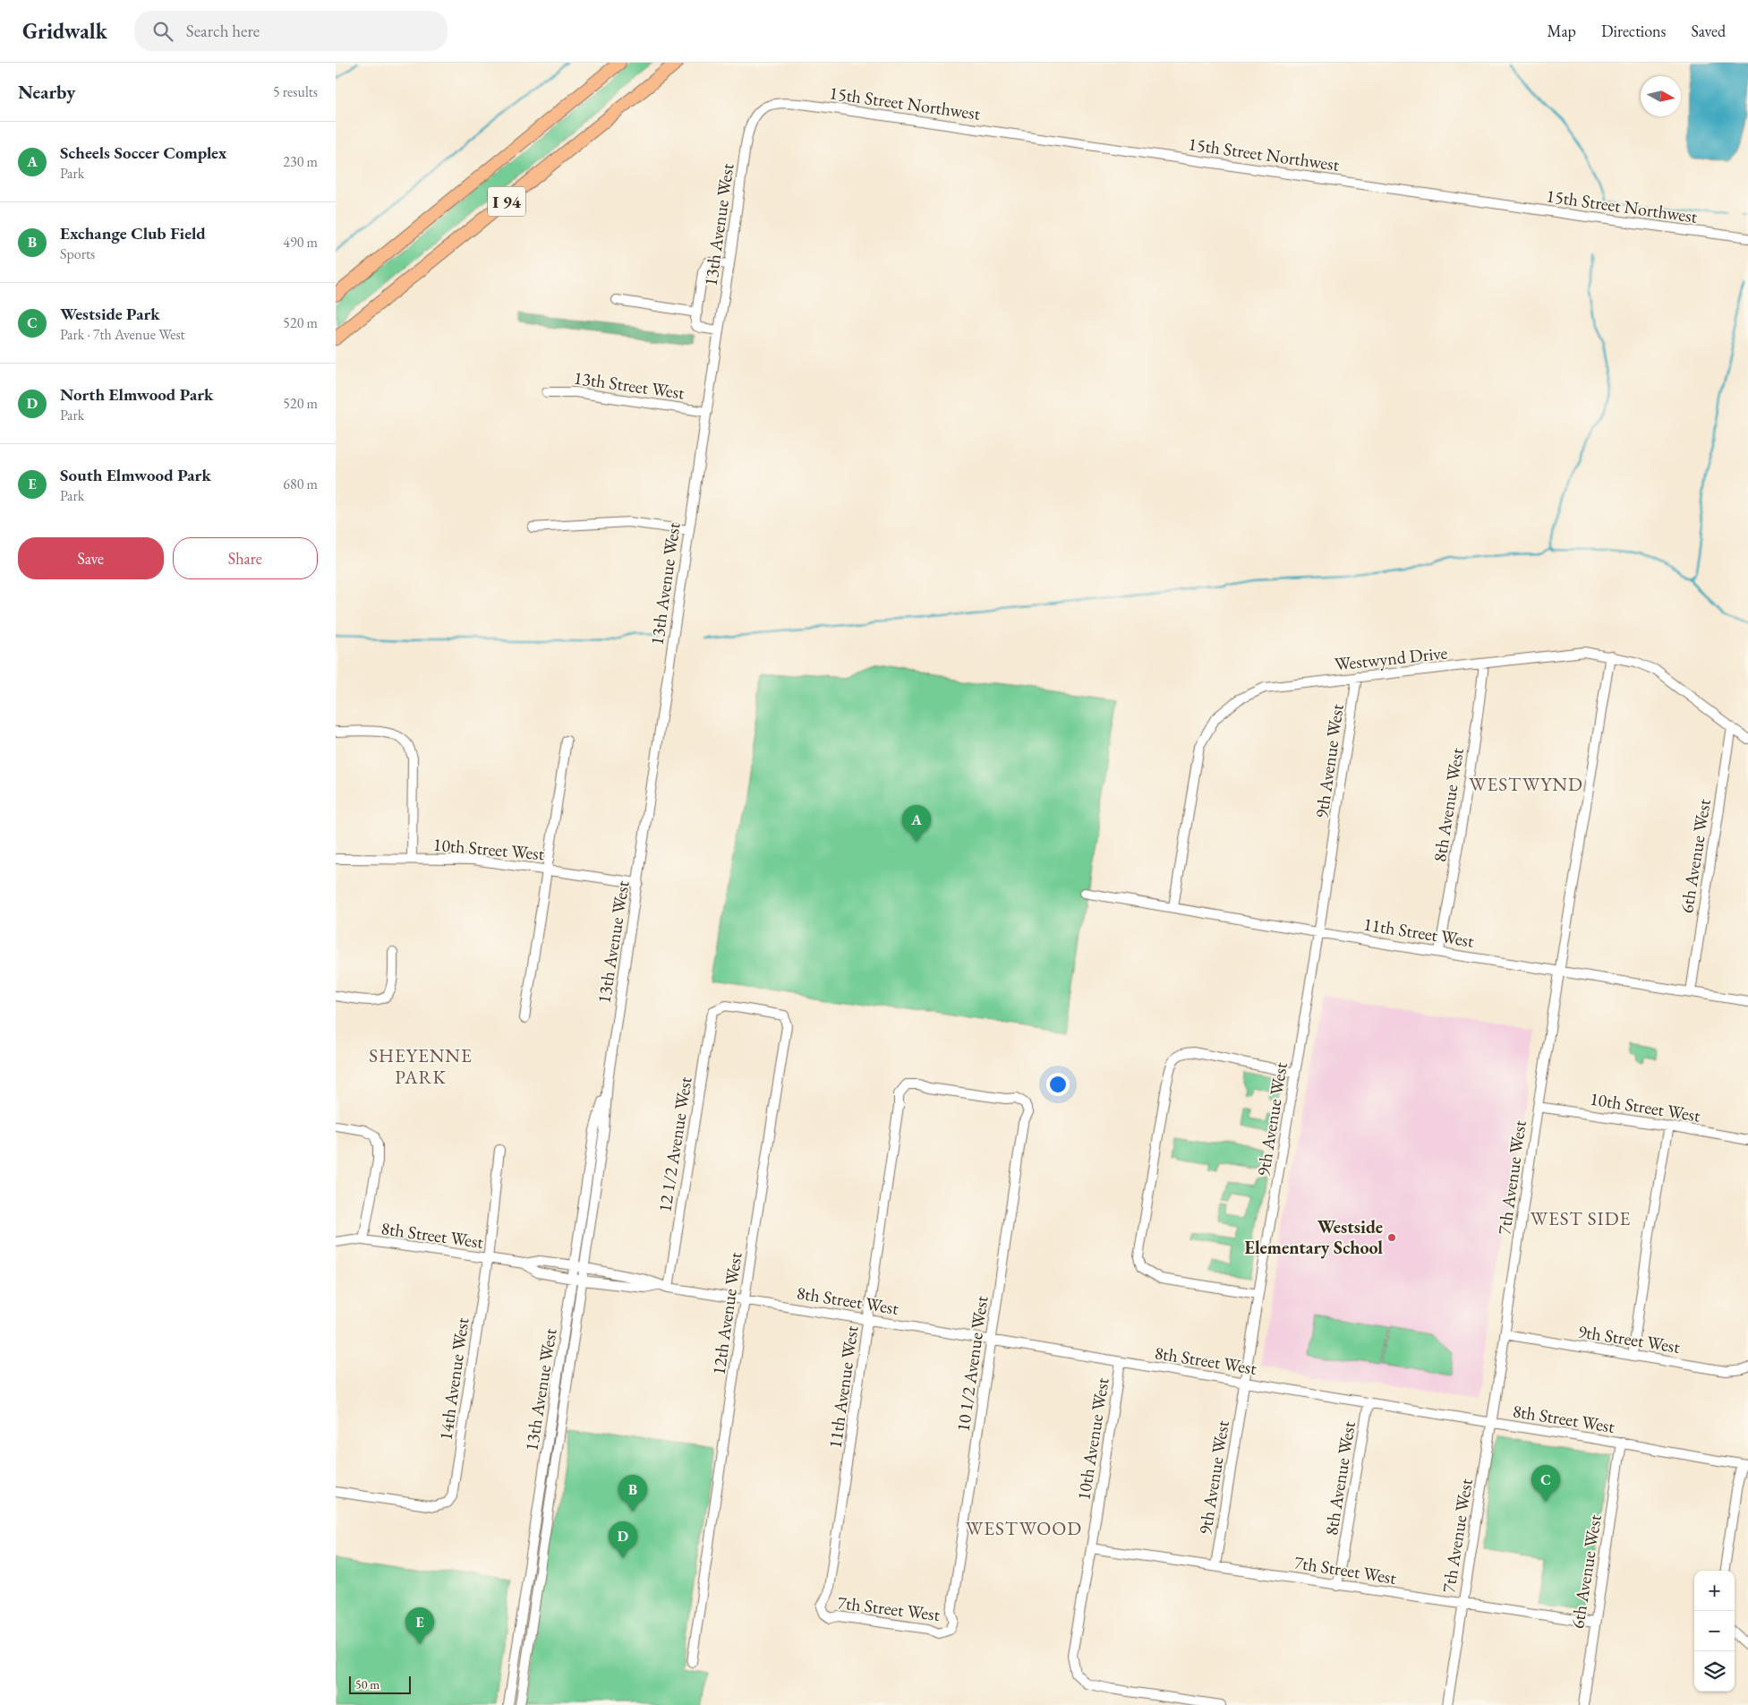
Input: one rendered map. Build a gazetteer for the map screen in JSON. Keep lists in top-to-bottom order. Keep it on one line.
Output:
{"streets":{"highway":["I 94"],"street":["15th Street Northwest","13th Avenue West","13th Street West","Westwynd Drive","9th Avenue West","8th Avenue West","10th Street West","6th Avenue West","11th Street West","12 1/2 Avenue West","7th Avenue West","8th Street West","12th Avenue West","9th Street West","10 1/2 Avenue West","14th Avenue West","11th Avenue West","10th Avenue West","7th Street West"]},"crossings":[["15th Street Northwest","13th Avenue West"],["13th Avenue West","13th Street West"],["13th Avenue West","10th Street West"],["13th Avenue West","8th Street West"],["Westwynd Drive","9th Avenue West"],["Westwynd Drive","8th Avenue West"],["Westwynd Drive","6th Avenue West"],["Westwynd Drive","11th Street West"],["Westwynd Drive","7th Avenue West"],["9th Avenue West","11th Street West"],["9th Avenue West","8th Street West"],["9th Avenue West","7th Street West"],["8th Avenue West","11th Street West"],["8th Avenue West","8th Street West"],["8th Avenue West","7th Street West"],["10th Street West","7th Avenue West"],["6th Avenue West","11th Street West"],["6th Avenue West","8th Street West"],["6th Avenue West","7th Street West"],["11th Street West","7th Avenue West"],["12 1/2 Avenue West","8th Street West"],["12 1/2 Avenue West","12th Avenue West"],["7th Avenue West","8th Street West"],["7th Avenue West","9th Street West"],["7th Avenue West","7th Street West"],["8th Street West","12th Avenue West"],["8th Street West","10 1/2 Avenue West"],["8th Street West","14th Avenue West"],["8th Street West","11th Avenue West"],["8th Street West","10th Avenue West"],["10 1/2 Avenue West","11th Avenue West"],["10 1/2 Avenue West","7th Street West"],["11th Avenue West","7th Street West"],["10th Avenue West","7th Street West"]],"districts":["WESTWYND","SHEYENNE PARK","WEST SIDE","WESTWOOD"],"places":["Westside Elementary School"],"scale_bar":"50 m","north":"right","page":{"header":"Gridwalk","search":"Search here","nav":["Map","Directions","Saved"],"heading":["Nearby","5 results"],"list":[{"mark":"A","name":"Scheels Soccer Complex","note":"Park","value":"230 m"},{"mark":"B","name":"Exchange Club Field","note":"Sports","value":"490 m"},{"mark":"C","name":"Westside Park","note":"Park · 7th Avenue West","value":"520 m"},{"mark":"D","name":"North Elmwood Park","note":"Park","value":"520 m"},{"mark":"E","name":"South Elmwood Park","note":"Park","value":"680 m"}],"buttons":["Save","Share"],"pins":["A","C","B","D","E"],"map_buttons":["+","−"],"scale":"50 m"}}
